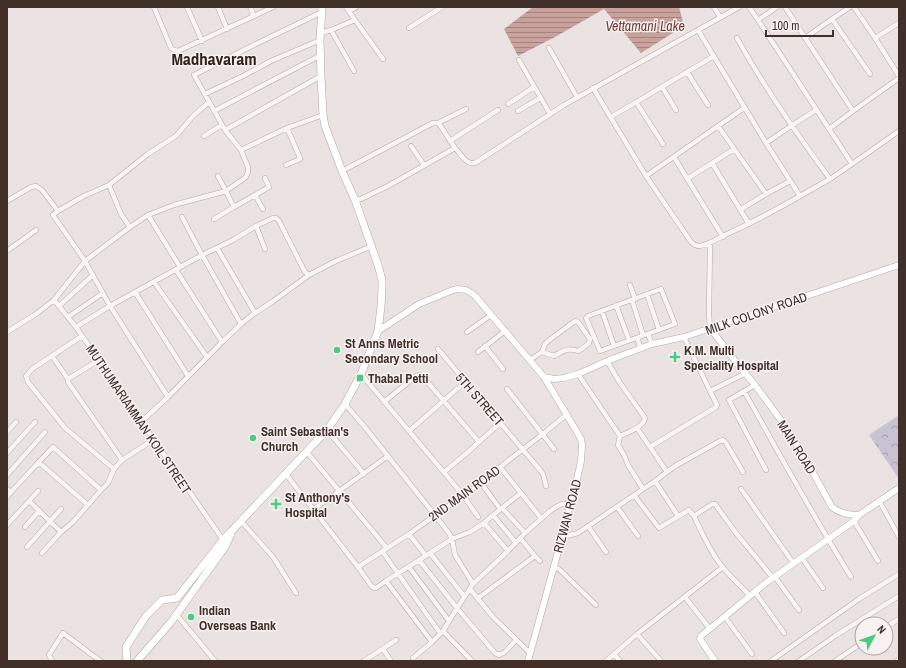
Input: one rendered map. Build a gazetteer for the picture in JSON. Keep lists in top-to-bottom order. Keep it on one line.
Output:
{"streets":{"street":["MILK COLONY ROAD","5TH STREET","MUTHUMARIAMMAN KOIL STREET","MAIN ROAD","2ND MAIN ROAD","RIZWAN ROAD"]},"crossings":[["MILK COLONY ROAD","MAIN ROAD"],["MILK COLONY ROAD","RIZWAN ROAD"],["5TH STREET","2ND MAIN ROAD"],["2ND MAIN ROAD","RIZWAN ROAD"]],"districts":["Madhavaram"],"water":["Vettamani Lake"],"places":{"other":["St Anns Metric Secondary School","Saint Sebastian's Church","Indian Overseas Bank"],"health":["K.M. Multi Speciality Hospital","St Anthony's Hospital"],"transit":["Thabal Petti"]},"scale_bar":"100 m","north":"top right"}
